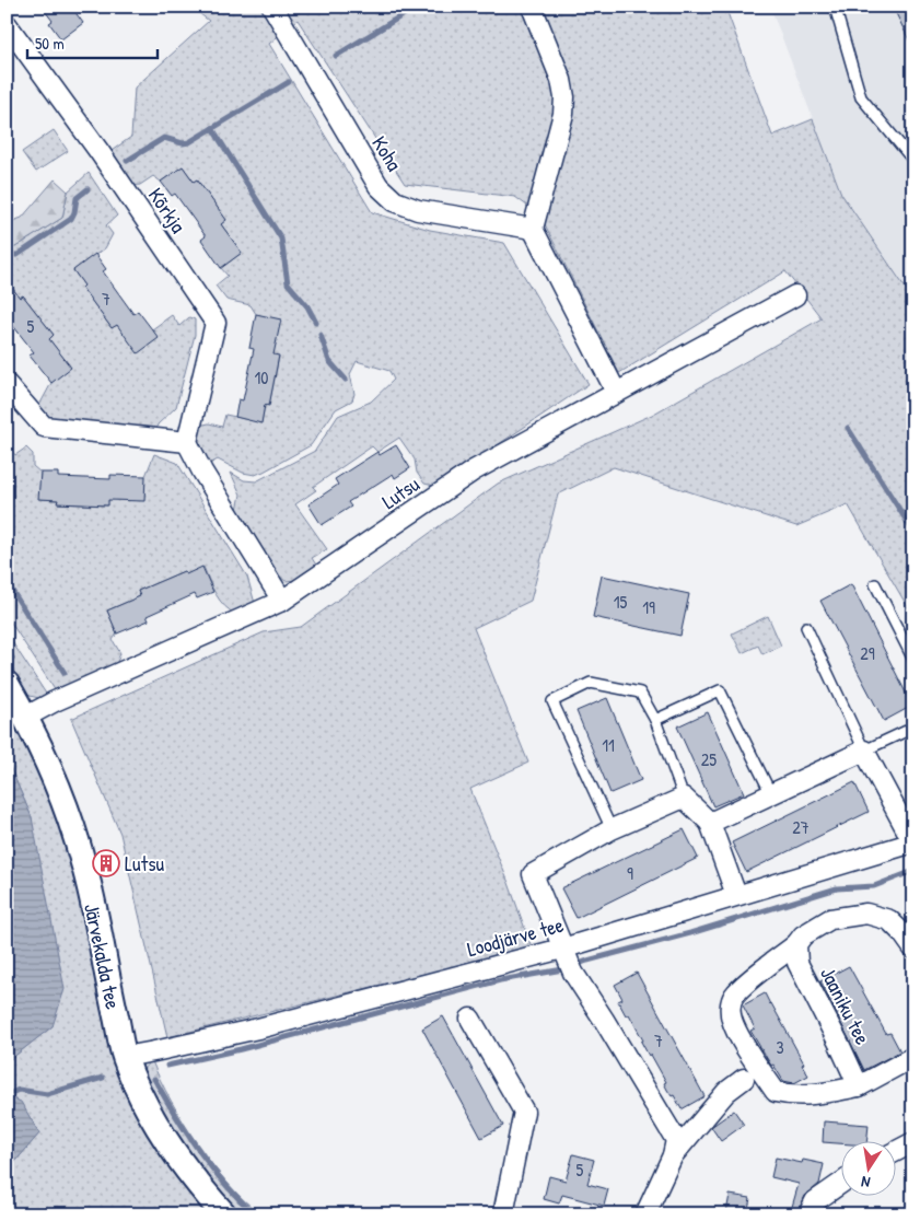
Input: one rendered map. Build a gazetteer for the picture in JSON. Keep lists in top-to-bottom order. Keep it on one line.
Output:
{"streets":{"street":["Koha","Kõrkja","Lutsu","Loodjärve tee","Järvekalda tee","Jaaniku tee"]},"crossings":[["Lutsu","Järvekalda tee"],["Loodjärve tee","Järvekalda tee"]],"places":{"building":["Lutsu"]},"house_numbers":["7","5","10","15","19","29","11","25","27","9","7","3","5"],"scale_bar":"50 m","north":"bottom"}
